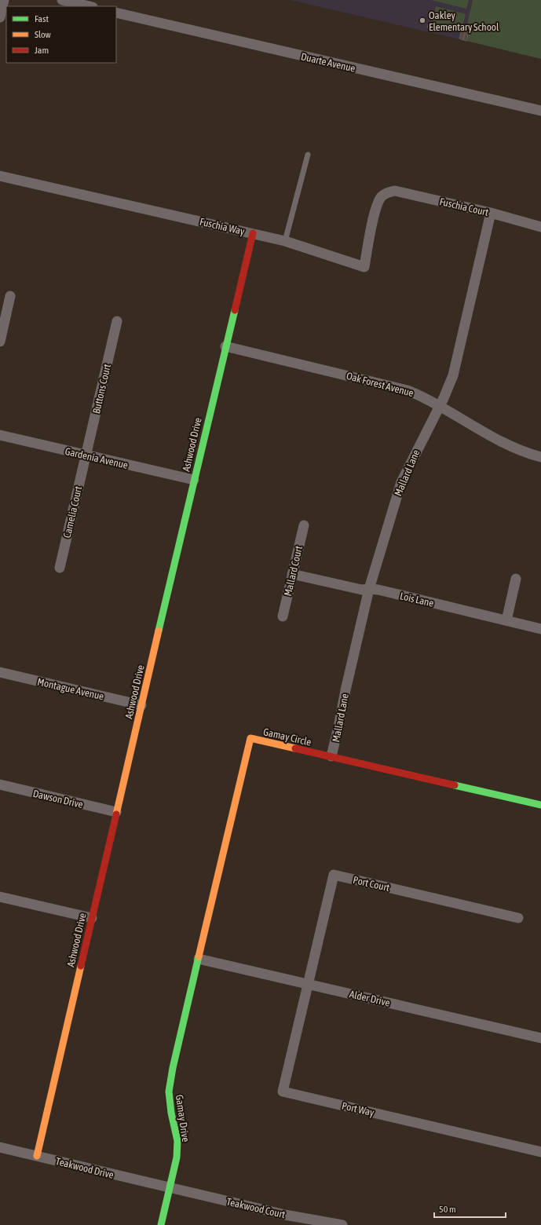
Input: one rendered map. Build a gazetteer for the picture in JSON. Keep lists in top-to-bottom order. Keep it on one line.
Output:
{"streets":{"street":["Duarte Avenue","Fuschia Court","Fuschia Way","Oak Forest Avenue","Buttons Court","Ashwood Drive","Gardenia Avenue","Mallard Lane","Camelia Court","Mallard Court","Lois Lane","Montague Avenue","Gamay Circle","Dawson Drive","Port Court","Alder Drive","Port Way","Gamay Drive","Teakwood Drive","Teakwood Court"]},"crossings":[["Fuschia Court","Fuschia Way"],["Fuschia Court","Mallard Lane"],["Fuschia Way","Ashwood Drive"],["Oak Forest Avenue","Ashwood Drive"],["Oak Forest Avenue","Mallard Lane"],["Buttons Court","Gardenia Avenue"],["Buttons Court","Camelia Court"],["Ashwood Drive","Gardenia Avenue"],["Ashwood Drive","Montague Avenue"],["Ashwood Drive","Dawson Drive"],["Ashwood Drive","Teakwood Drive"],["Gardenia Avenue","Camelia Court"],["Mallard Lane","Lois Lane"],["Mallard Lane","Gamay Circle"],["Mallard Court","Lois Lane"],["Gamay Circle","Alder Drive"],["Gamay Circle","Gamay Drive"],["Port Court","Alder Drive"],["Port Court","Port Way"],["Alder Drive","Port Way"],["Alder Drive","Gamay Drive"],["Gamay Drive","Teakwood Drive"],["Gamay Drive","Teakwood Court"],["Teakwood Drive","Teakwood Court"]],"places":["Oakley Elementary School"],"legend":["Fast","Slow","Jam"],"scale_bar":"50 m"}
